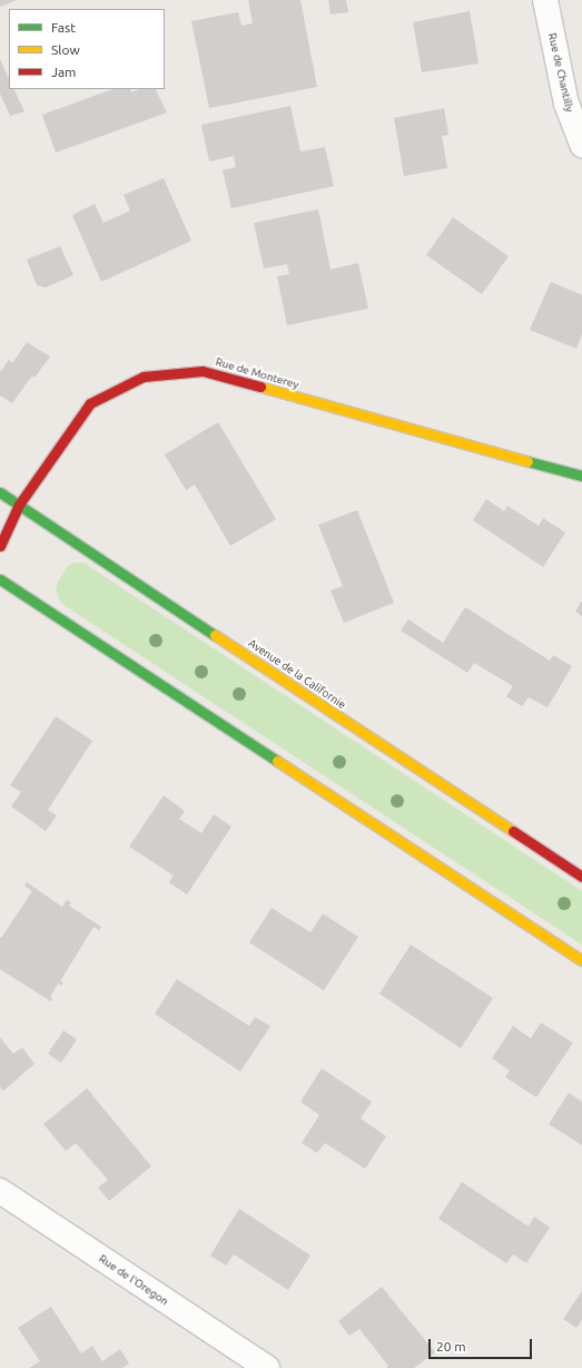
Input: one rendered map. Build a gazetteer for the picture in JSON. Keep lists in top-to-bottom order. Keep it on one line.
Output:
{"streets":{"street":["Rue de Chantilly","Rue de Monterey","Avenue de la Californie","Rue de l'Oregon"]},"crossings":[["Rue de Monterey","Avenue de la Californie"]],"legend":["Fast","Slow","Jam"],"scale_bar":"20 m"}
